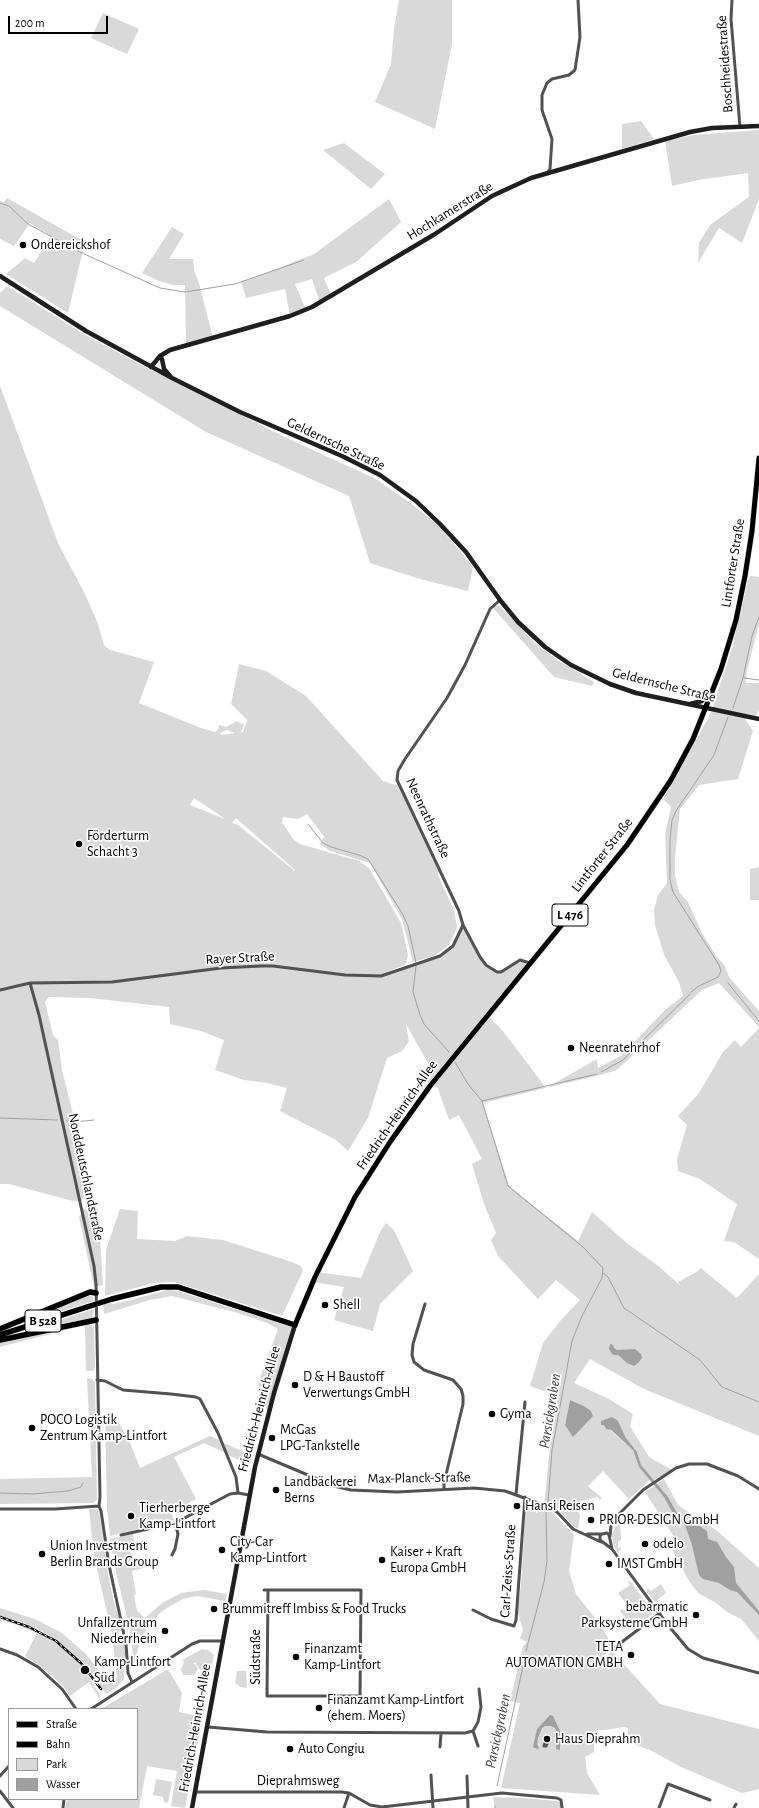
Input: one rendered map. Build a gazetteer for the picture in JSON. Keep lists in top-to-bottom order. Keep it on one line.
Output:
{"streets":{"highway":["B 528"],"main road":["Hochkamerstraße","Geldernsche Straße","Lintforter Straße","L 476","Friedrich-Heinrich-Allee"],"street":["Boschheidestraße","Neenrathstraße","Rayer Straße","Norddeutschlandstraße","Max-Planck-Straße","Carl-Zeiss-Straße","Südstraße","Dieprahmsweg"]},"crossings":[["Boschheidestraße","Hochkamerstraße"],["Hochkamerstraße","Geldernsche Straße"],["Geldernsche Straße","Lintforter Straße"],["Geldernsche Straße","Neenrathstraße"],["Lintforter Straße","Neenrathstraße"],["Lintforter Straße","Friedrich-Heinrich-Allee"],["Neenrathstraße","Rayer Straße"],["Rayer Straße","Norddeutschlandstraße"],["Friedrich-Heinrich-Allee","B 528"],["Friedrich-Heinrich-Allee","Max-Planck-Straße"],["Friedrich-Heinrich-Allee","Dieprahmsweg"],["Max-Planck-Straße","Carl-Zeiss-Straße"]],"water":["Parsickgraben"],"places":["Ondereickshof","Förderturm Schacht 3","Neenratehrhof","Shell","D & H Baustoff Verwertungs GmbH","Gyma","POCO Logistik Zentrum Kamp-Lintfort","McGas LPG-Tankstelle","Landbäckerei Berns","Hansi Reisen","Tierherberge Kamp-Lintfort","PRIOR-DESIGN GmbH","odelo","City-Car Kamp-Lintfort","Union Investment Berlin Brands Group","Kaiser + Kraft Europa GmbH","IMST GmbH","Brummitreff Imbiss & Food Trucks","bebarmatic Parksysteme GmbH","Unfallzentrum Niederrhein","TETA AUTOMATION GMBH","Finanzamt Kamp-Lintfort","Kamp-Lintfort Süd","Finanzamt Kamp-Lintfort (ehem. Moers)","Haus Dieprahm","Auto Congiu"],"legend":["Straße","Bahn","Park","Wasser"],"scale_bar":"200 m"}
